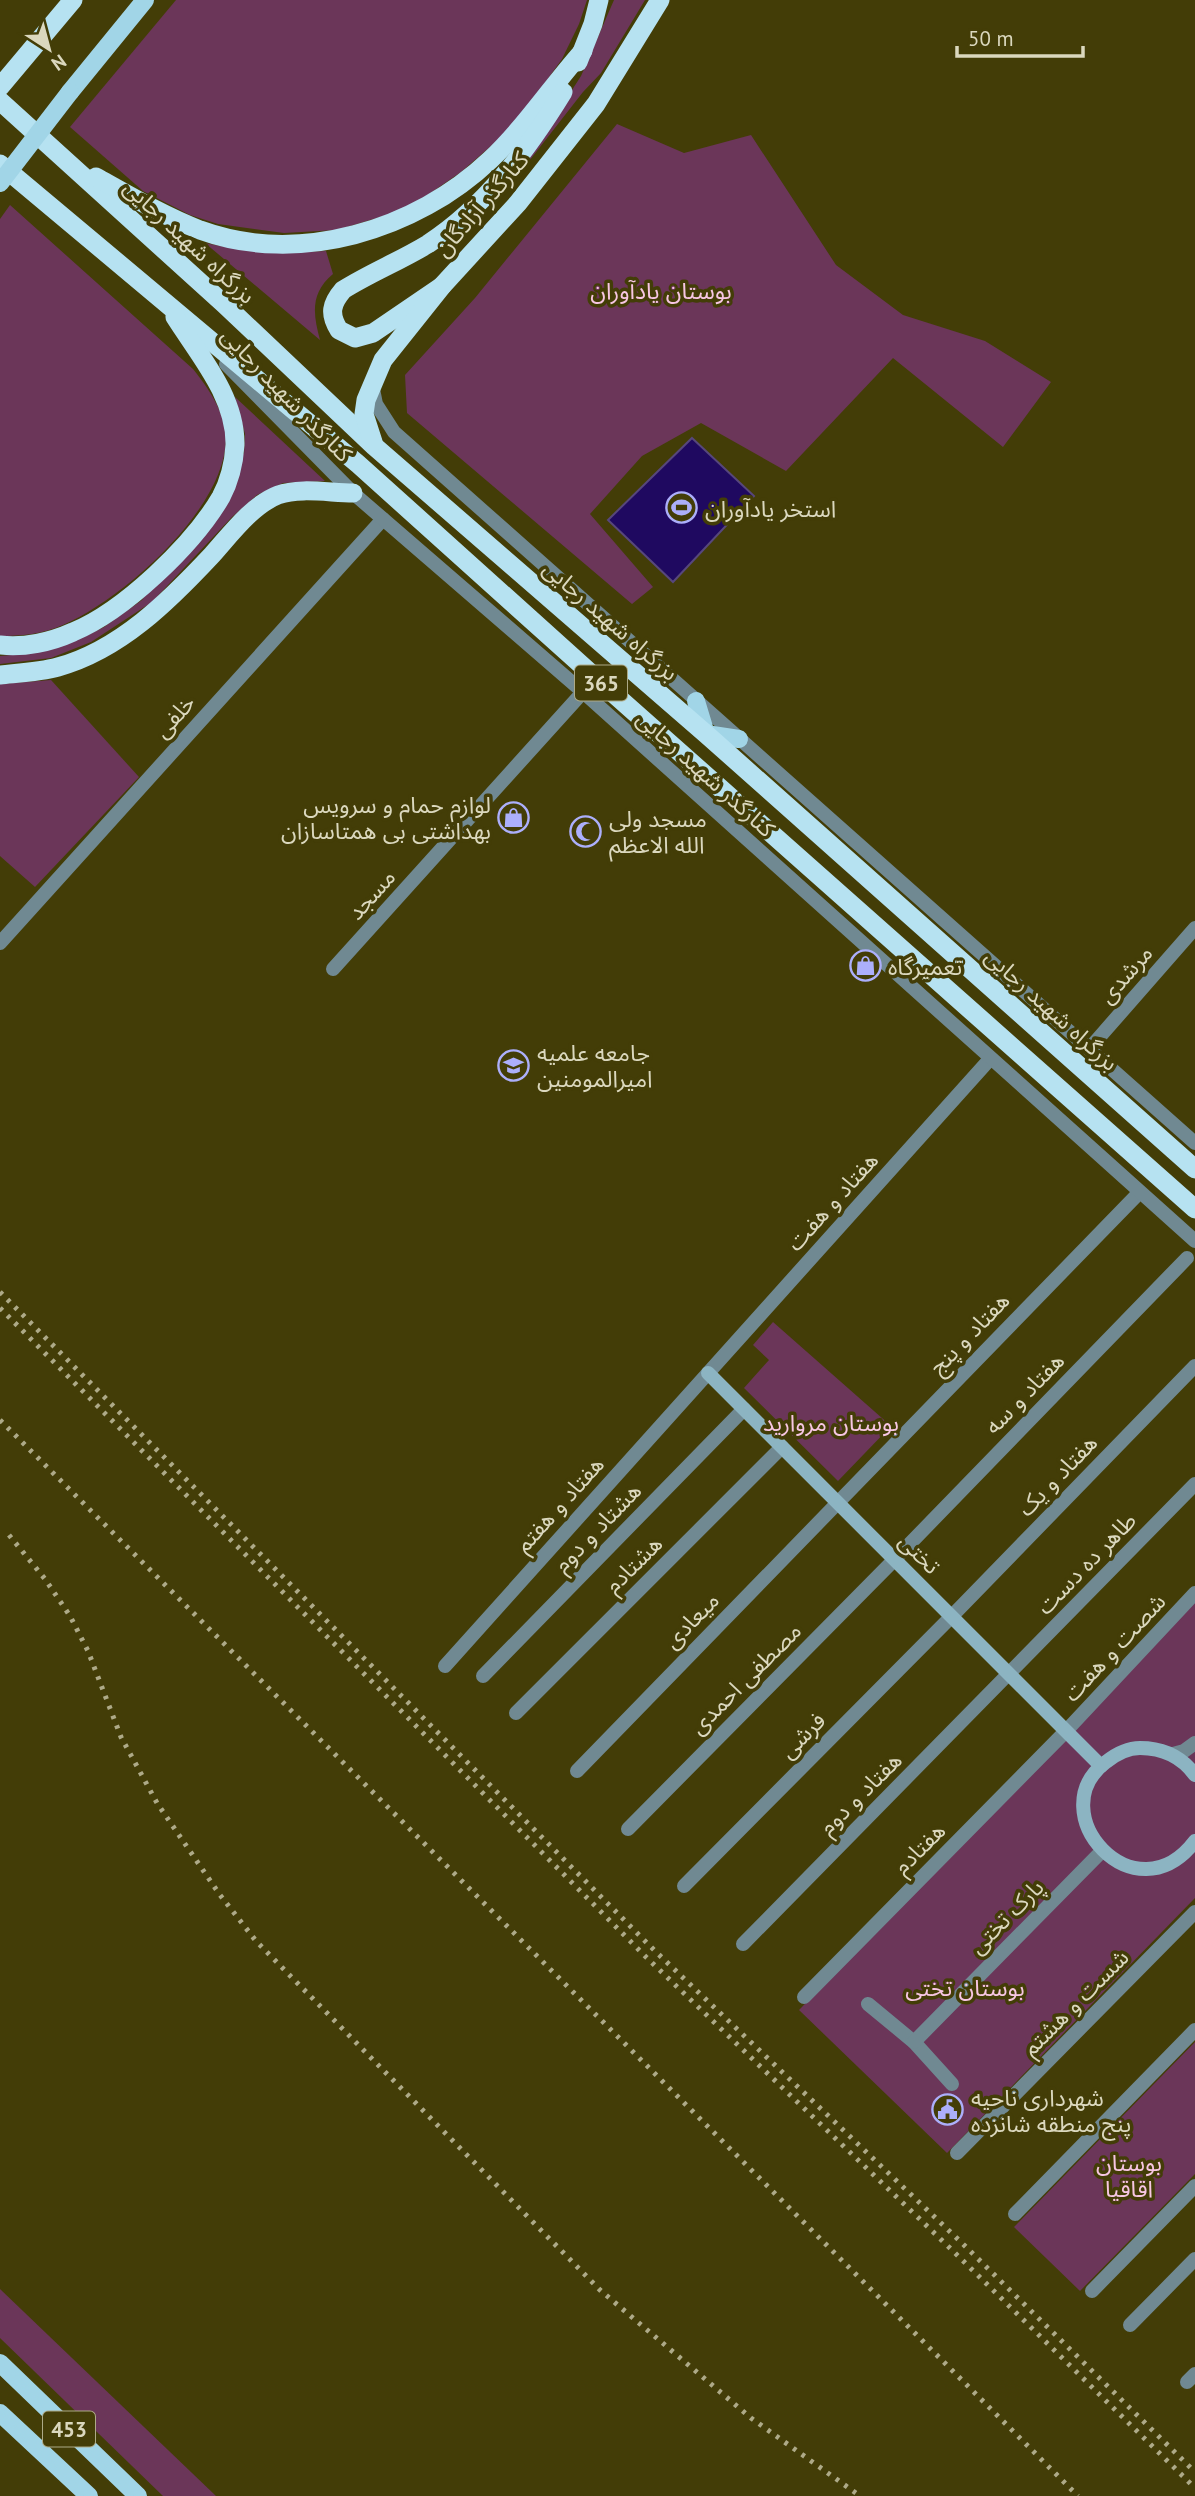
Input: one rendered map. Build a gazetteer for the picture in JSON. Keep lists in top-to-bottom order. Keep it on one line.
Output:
{"streets":{"highway":["کنارگذر آزادگان","بزرگراه شهید رجایی","365"],"main road":["تختی","453"],"street":["کنارگذر شهید رجایی","خلفی","مسجد","مرشدی","هفتاد و هفت","هفتاد و پنج","هفتاد و سه","هفتاد و یک","هفتاد و هفتم","هشتاد و دوم","طاهر ده دست","هشتادم","میعادی","شصت و هفت","مصطفی احمدی","فرشی","هفتاد و دوم","هفتادم","پارک تختی","شست و هشتم"]},"crossings":[["کنارگذر آزادگان","بزرگراه شهید رجایی"],["کنارگذر آزادگان","کنارگذر شهید رجایی"],["کنارگذر شهید رجایی","365"],["کنارگذر شهید رجایی","خلفی"],["کنارگذر شهید رجایی","مسجد"],["کنارگذر شهید رجایی","مرشدی"],["کنارگذر شهید رجایی","هفتاد و هفت"],["365","مسجد"],["هفتاد و هفت","هفتاد و هفتم"],["هفتاد و هفت","تختی"],["هفتاد و پنج","تختی"],["هفتاد و پنج","میعادی"],["هفتاد و سه","تختی"],["هفتاد و سه","مصطفی احمدی"],["هفتاد و یک","تختی"],["هفتاد و یک","فرشی"],["هفتاد و هفتم","تختی"],["هشتاد و دوم","تختی"],["تختی","طاهر ده دست"],["تختی","هشتادم"],["تختی","میعادی"],["تختی","شصت و هفت"],["تختی","مصطفی احمدی"],["تختی","فرشی"],["تختی","هفتاد و دوم"],["تختی","هفتادم"],["طاهر ده دست","هفتاد و دوم"],["شصت و هفت","هفتادم"]],"parks":["بوستان یادآوران","بوستان مروارید","بوستان تختی","بوستان اقاقیا"],"places":{"sports":["استخر یادآوران"],"shop":["لوازم حمام و سرویس بهداشتی بی همتاسازان","تعمیرگاه"],"mosque":["مسجد ولی الله الاعظم"],"school or university":["جامعه علمیه امیرالمومنین"],"public building":["شهرداری ناحیه پنج منطقه شانزده"]},"scale_bar":"50 m","north":"bottom right"}
